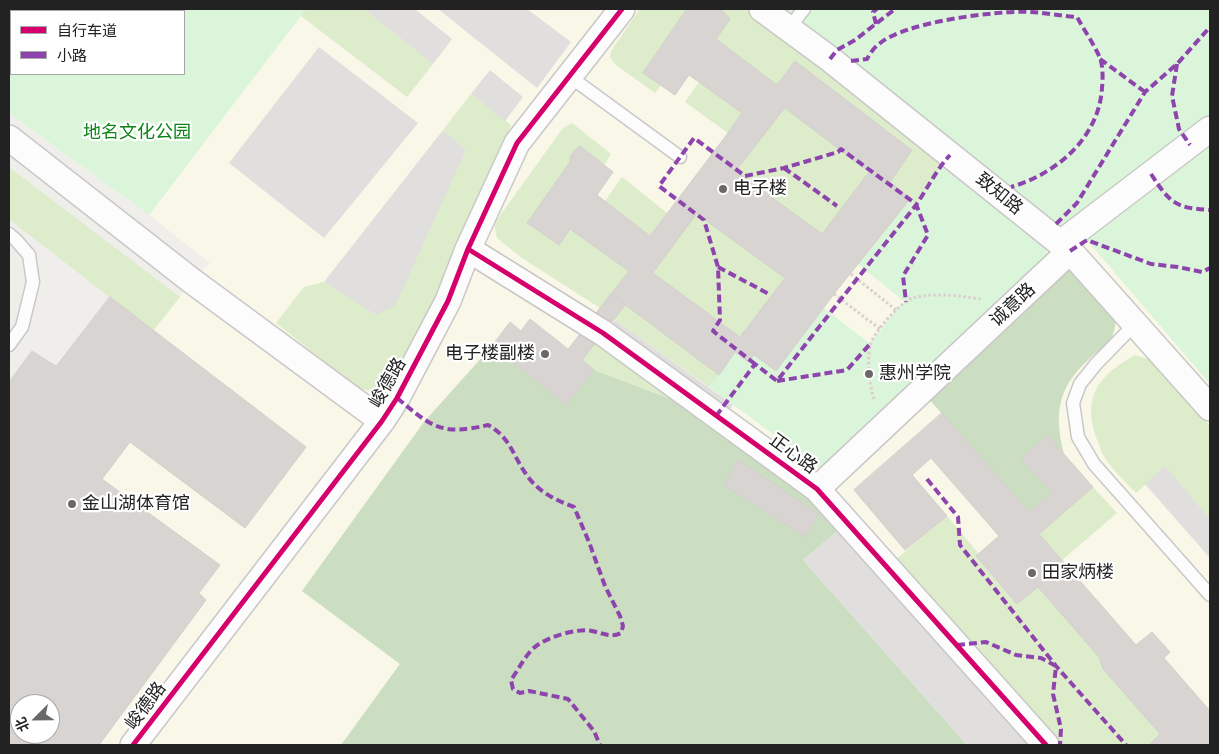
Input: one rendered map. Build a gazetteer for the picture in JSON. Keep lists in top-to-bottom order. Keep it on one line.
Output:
{"streets":{"street":["致知路","诚意路","峻德路","正心路"]},"crossings":[["致知路","诚意路"],["诚意路","正心路"],["峻德路","正心路"]],"parks":["地名文化公园"],"places":["电子楼","电子楼副楼","惠州学院","金山湖体育馆","田家炳楼"],"legend":["自行车道","小路"],"north":"bottom left"}
